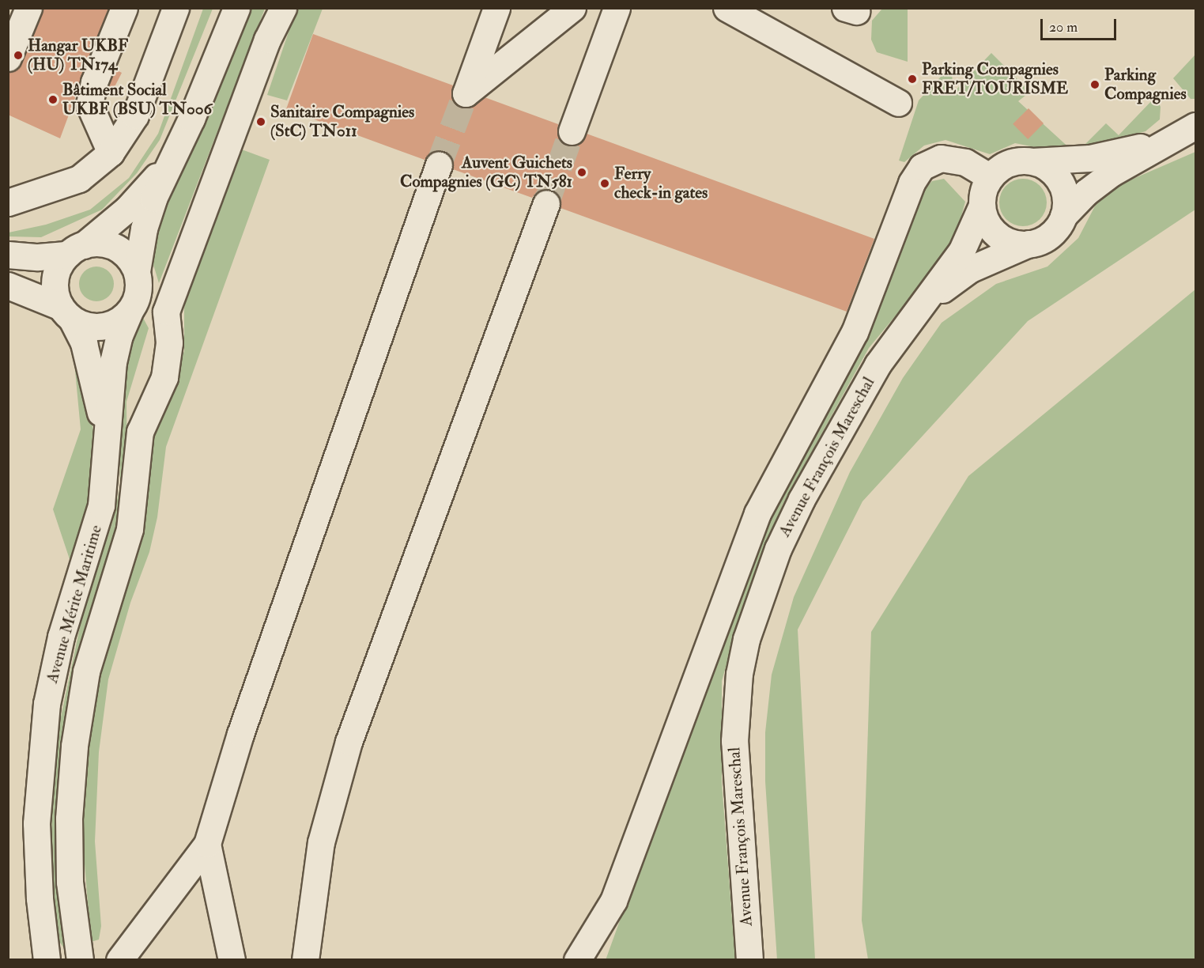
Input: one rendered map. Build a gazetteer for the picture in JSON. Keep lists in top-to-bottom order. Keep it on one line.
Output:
{"streets":{"street":["Avenue François Mareschal","Avenue Mérite Maritime"]},"places":["Hangar UKBF (HU) TN174","Parking Compagnies FRET/TOURISME","Parking Compagnies","Bâtiment Social UKBF (BSU) TN006","Sanitaire Compagnies (StC) TN011","Auvent Guichets Compagnies (GC) TN581","Ferry check-in gates"],"scale_bar":"20 m"}
